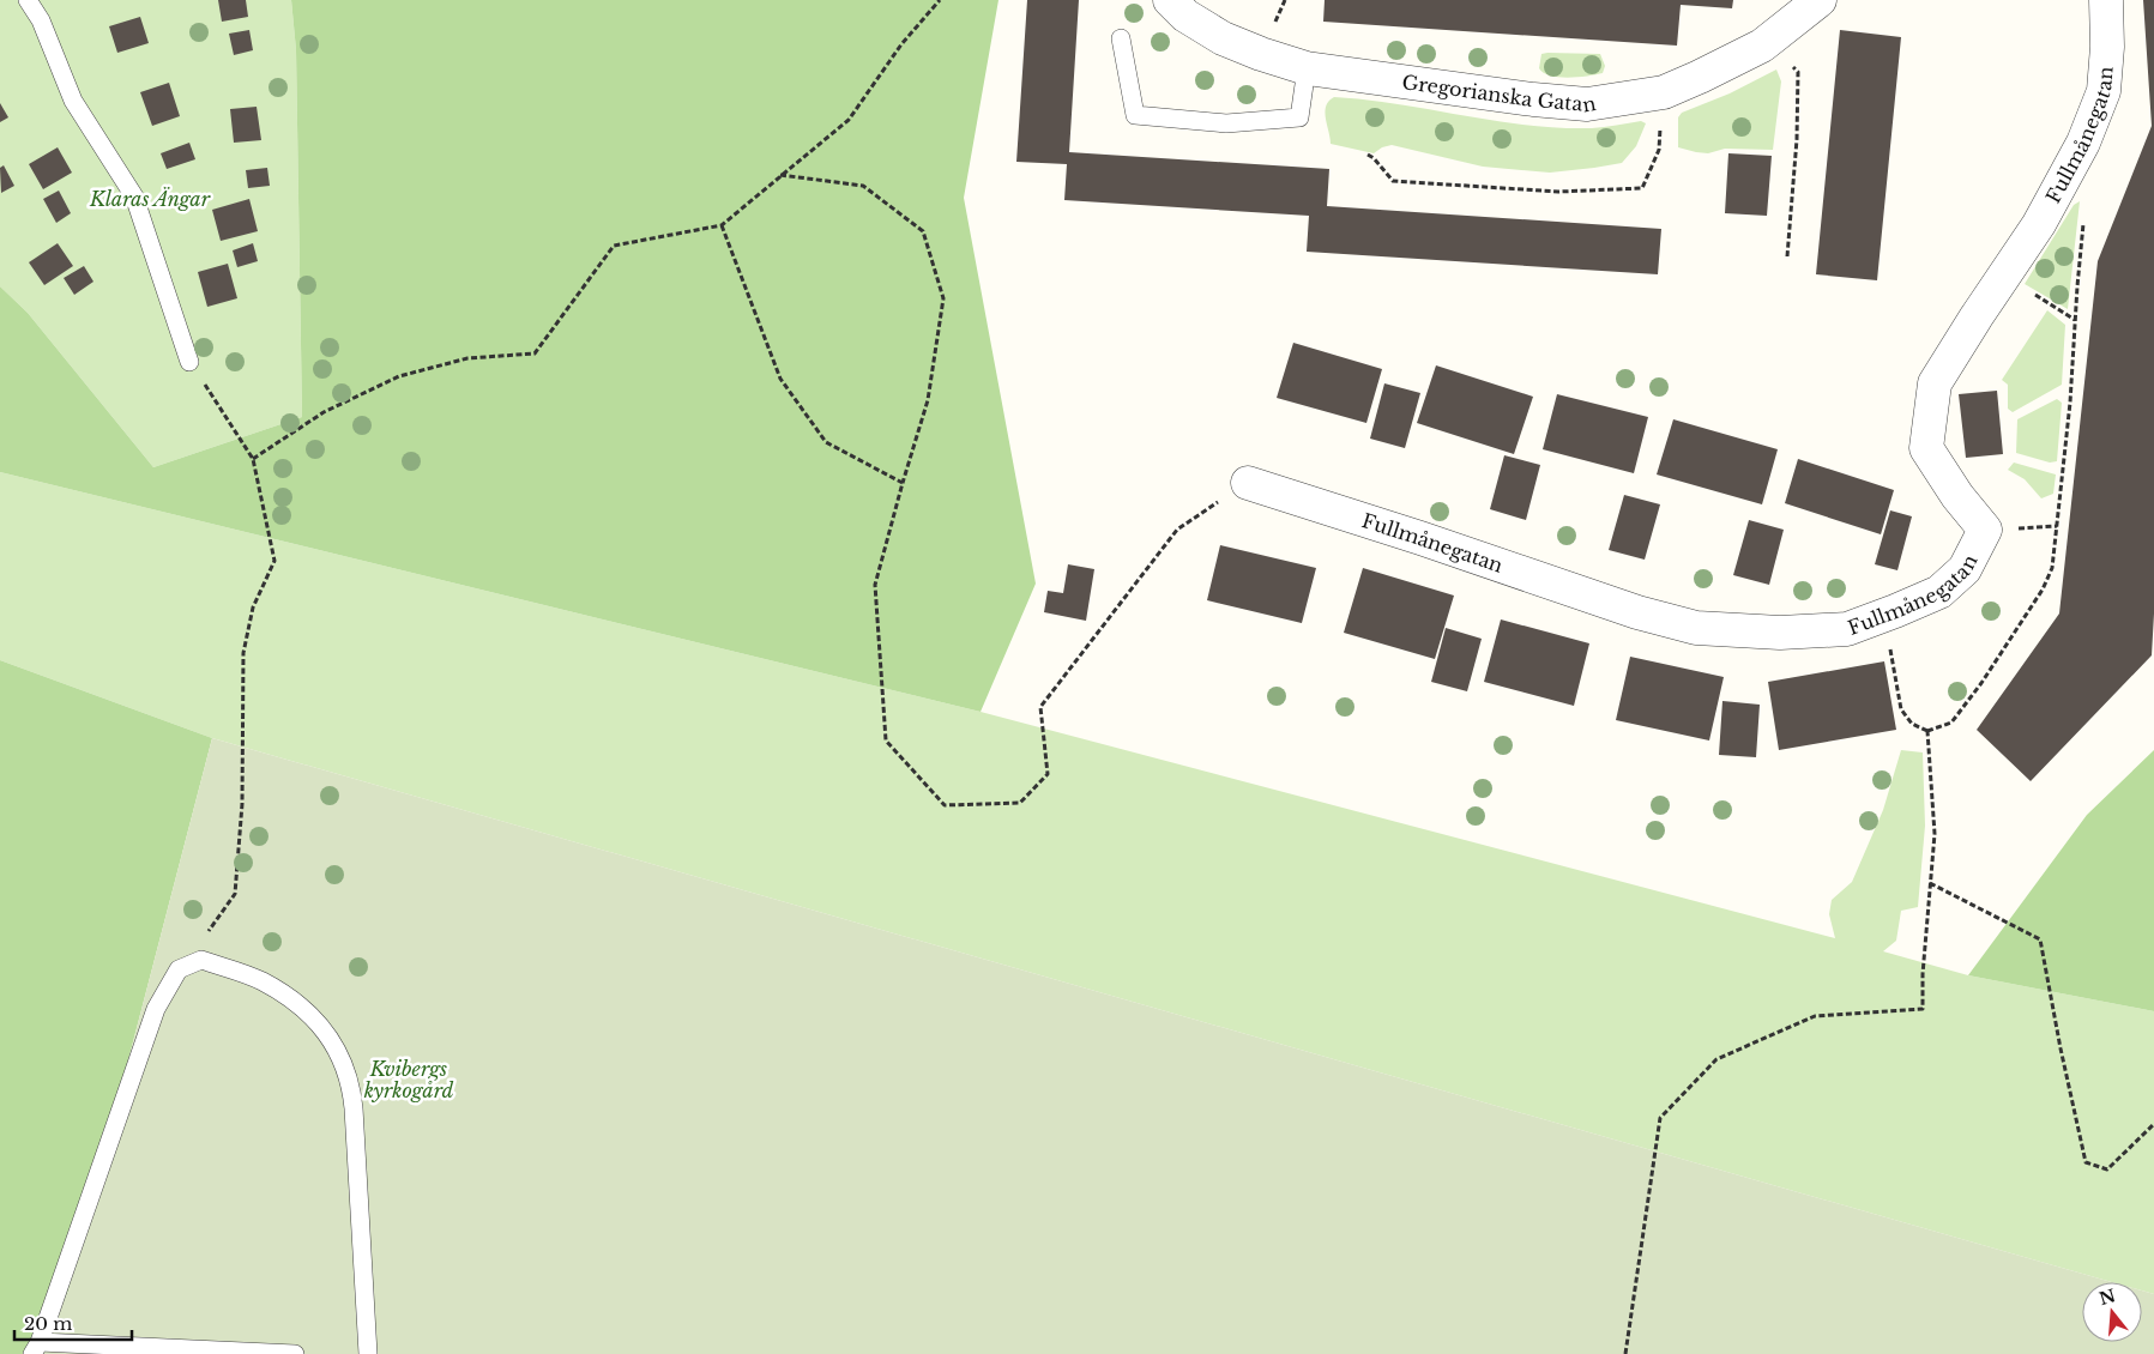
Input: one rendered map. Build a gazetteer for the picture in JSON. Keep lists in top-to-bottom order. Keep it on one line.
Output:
{"streets":{"street":["Gregorianska Gatan","Fullmånegatan"]},"parks":["Klaras Ängar","Kvibergs kyrkogård"],"scale_bar":"20 m","north":"top"}
